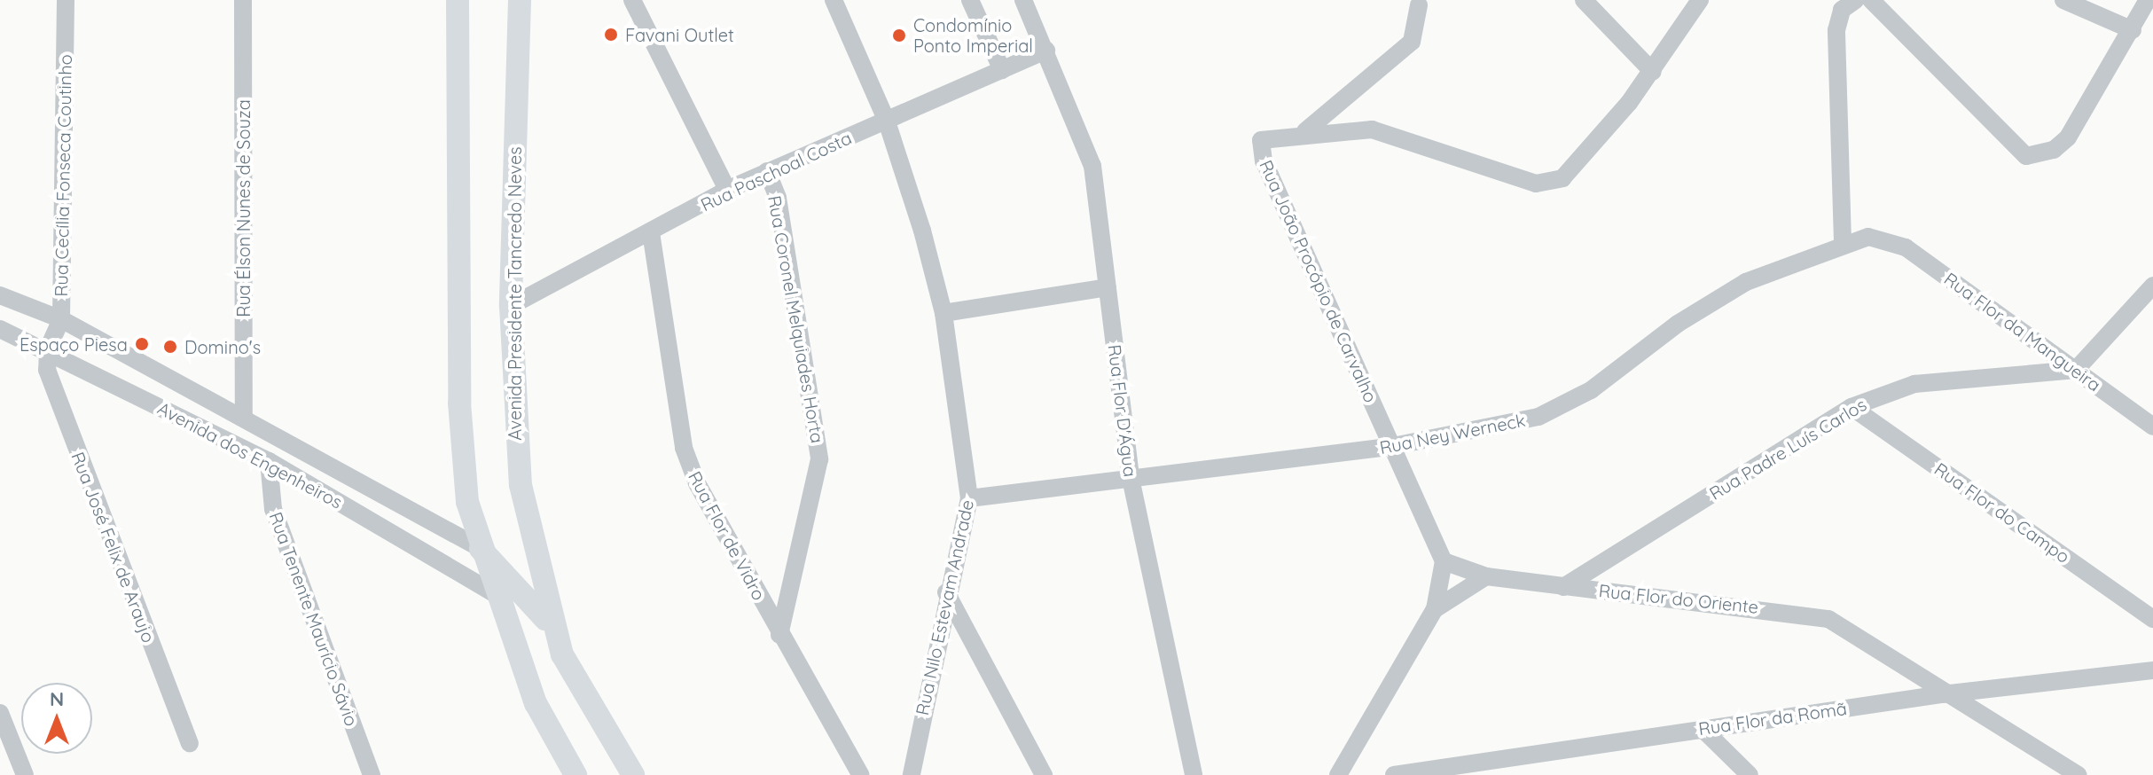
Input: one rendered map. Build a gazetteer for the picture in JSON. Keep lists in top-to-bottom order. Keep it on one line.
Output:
{"streets":{"main road":["Avenida Presidente Tancredo Neves"],"street":["Rua Paschoal Costa","Rua Cecília Fonseca Coutinho","Rua Élson Nunes de Souza","Rua João Procópio de Carvalho","Rua Coronel Melquiades Horta","Rua Flor da Mangueira","Rua Flor D'Água","Rua Ney Werneck","Rua Padre Luís Carlos","Avenida dos Engenheiros","Rua Flor do Campo","Rua Flor de Vidro","Rua José Felix de Araujo","Rua Flor do Oriente","Rua Nilo Estevam Andrade","Rua Tenente Maurício Sávio","Rua Flor da Romã"]},"crossings":[["Rua Paschoal Costa","Avenida Presidente Tancredo Neves"],["Rua Paschoal Costa","Rua Coronel Melquiades Horta"],["Rua Paschoal Costa","Rua Flor D'Água"],["Rua Paschoal Costa","Rua Flor de Vidro"],["Rua Paschoal Costa","Rua Nilo Estevam Andrade"],["Rua Cecília Fonseca Coutinho","Avenida dos Engenheiros"],["Rua Cecília Fonseca Coutinho","Rua José Felix de Araujo"],["Rua Élson Nunes de Souza","Avenida dos Engenheiros"],["Rua João Procópio de Carvalho","Rua Ney Werneck"],["Rua Coronel Melquiades Horta","Rua Flor de Vidro"],["Rua Flor da Mangueira","Rua Ney Werneck"],["Rua Flor da Mangueira","Rua Padre Luís Carlos"],["Rua Flor D'Água","Rua Ney Werneck"],["Rua Ney Werneck","Rua Nilo Estevam Andrade"],["Rua Padre Luís Carlos","Rua Flor do Campo"],["Rua Padre Luís Carlos","Rua Flor do Oriente"],["Avenida dos Engenheiros","Rua José Felix de Araujo"],["Avenida dos Engenheiros","Rua Tenente Maurício Sávio"],["Rua Flor do Oriente","Rua Flor da Romã"]],"places":["Favani Outlet","Condomínio Ponto Imperial","Espaço Piesa","Domino's"],"north":"top"}
